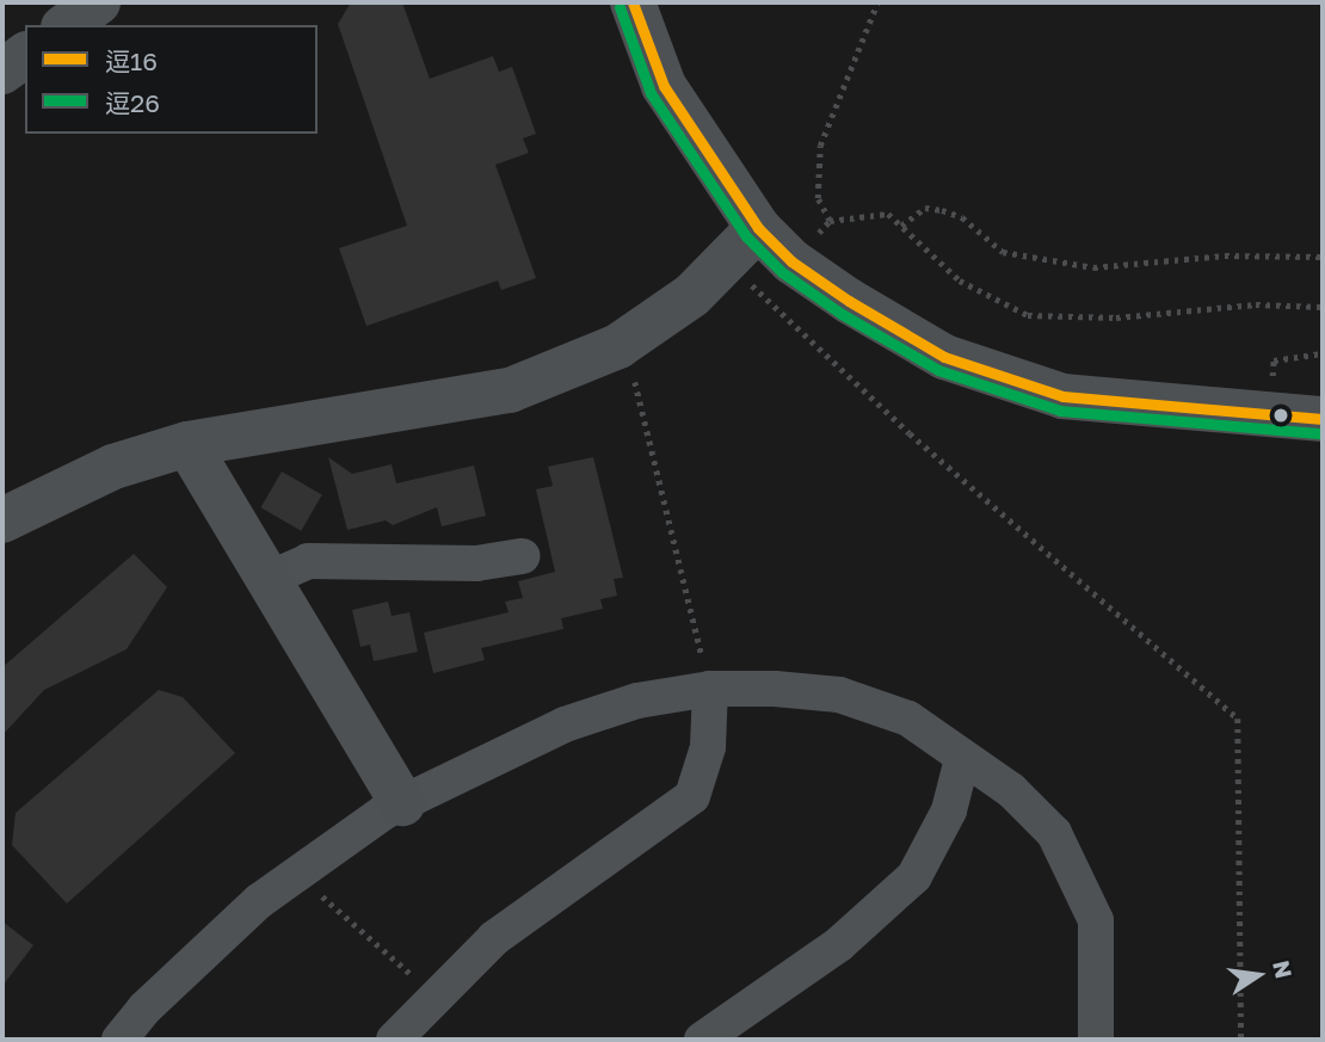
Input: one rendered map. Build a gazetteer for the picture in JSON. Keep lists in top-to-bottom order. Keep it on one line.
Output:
{"lines":["transit line 逗16","transit line 逗26"],"legend":["逗16","逗26"],"north":"right"}
